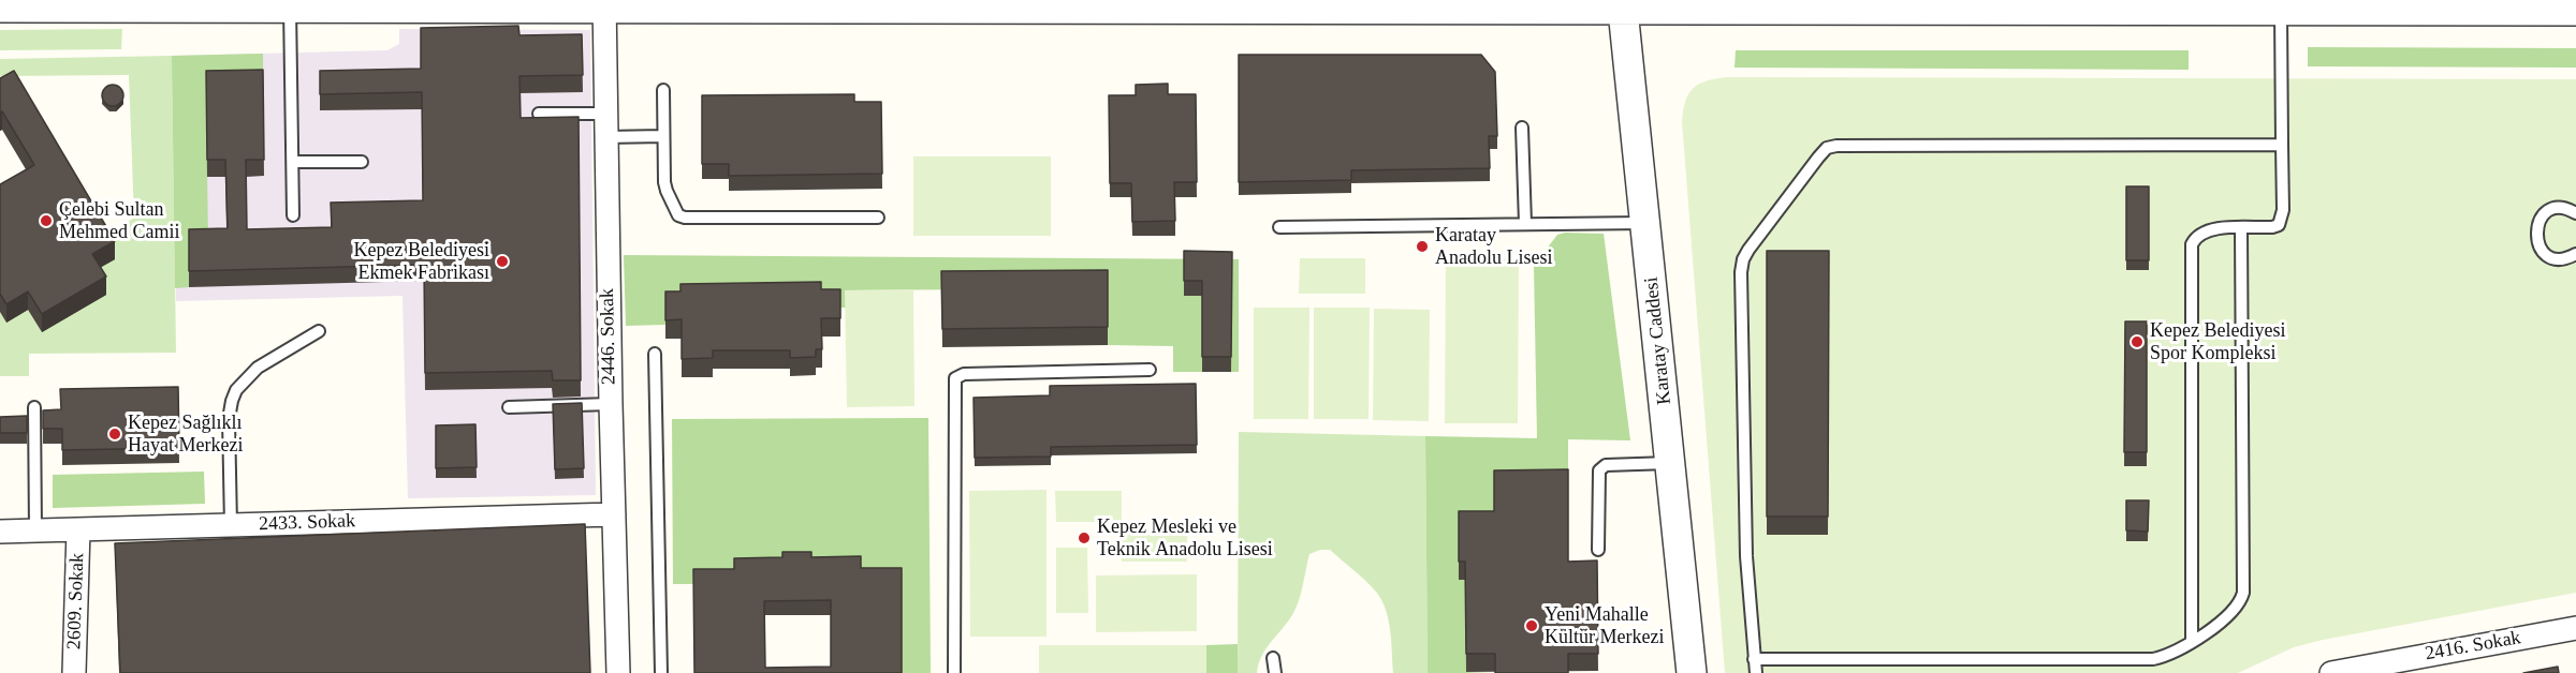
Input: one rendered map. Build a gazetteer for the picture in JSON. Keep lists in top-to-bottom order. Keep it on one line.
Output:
{"streets":{"street":["2446. Sokak","Karatay Caddesi","2433. Sokak","2609. Sokak","2416. Sokak"]},"crossings":[["2446. Sokak","2433. Sokak"],["2433. Sokak","2609. Sokak"]],"places":["Çelebi Sultan Mehmed Camii","Karatay Anadolu Lisesi","Kepez Belediyesi Ekmek Fabrikası","Kepez Belediyesi Spor Kompleksi","Kepez Sağlıklı Hayat Merkezi","Kepez Mesleki ve Teknik Anadolu Lisesi","Yeni Mahalle Kültür Merkezi"]}
